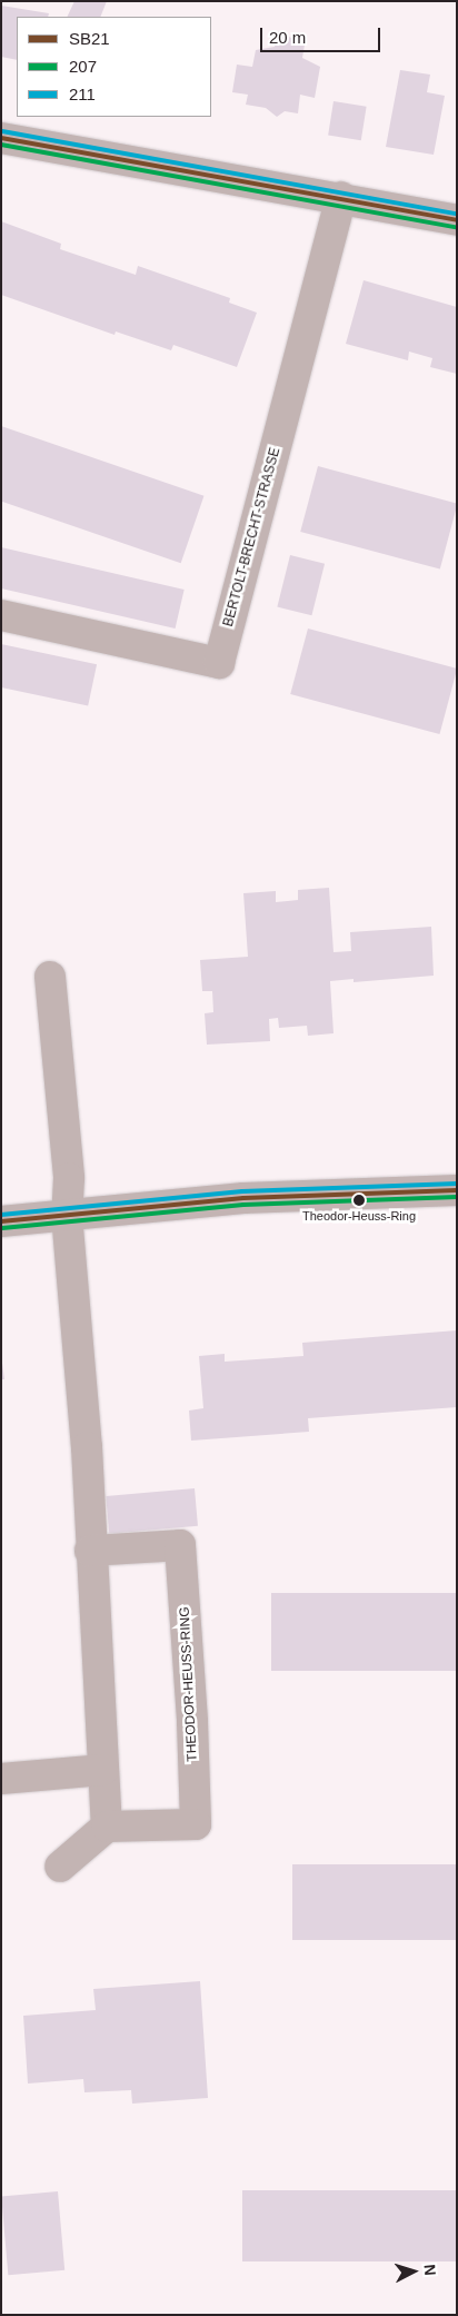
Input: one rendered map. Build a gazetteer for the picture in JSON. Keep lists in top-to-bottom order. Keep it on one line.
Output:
{"streets":{"street":["BERTOLT-BRECHT-STRASSE","THEODOR-HEUSS-RING"]},"places":["Theodor-Heuss-Ring"],"lines":["transit line 211","transit line SB21","transit line 207"],"legend":["SB21","207","211"],"scale_bar":"20 m","north":"right"}
